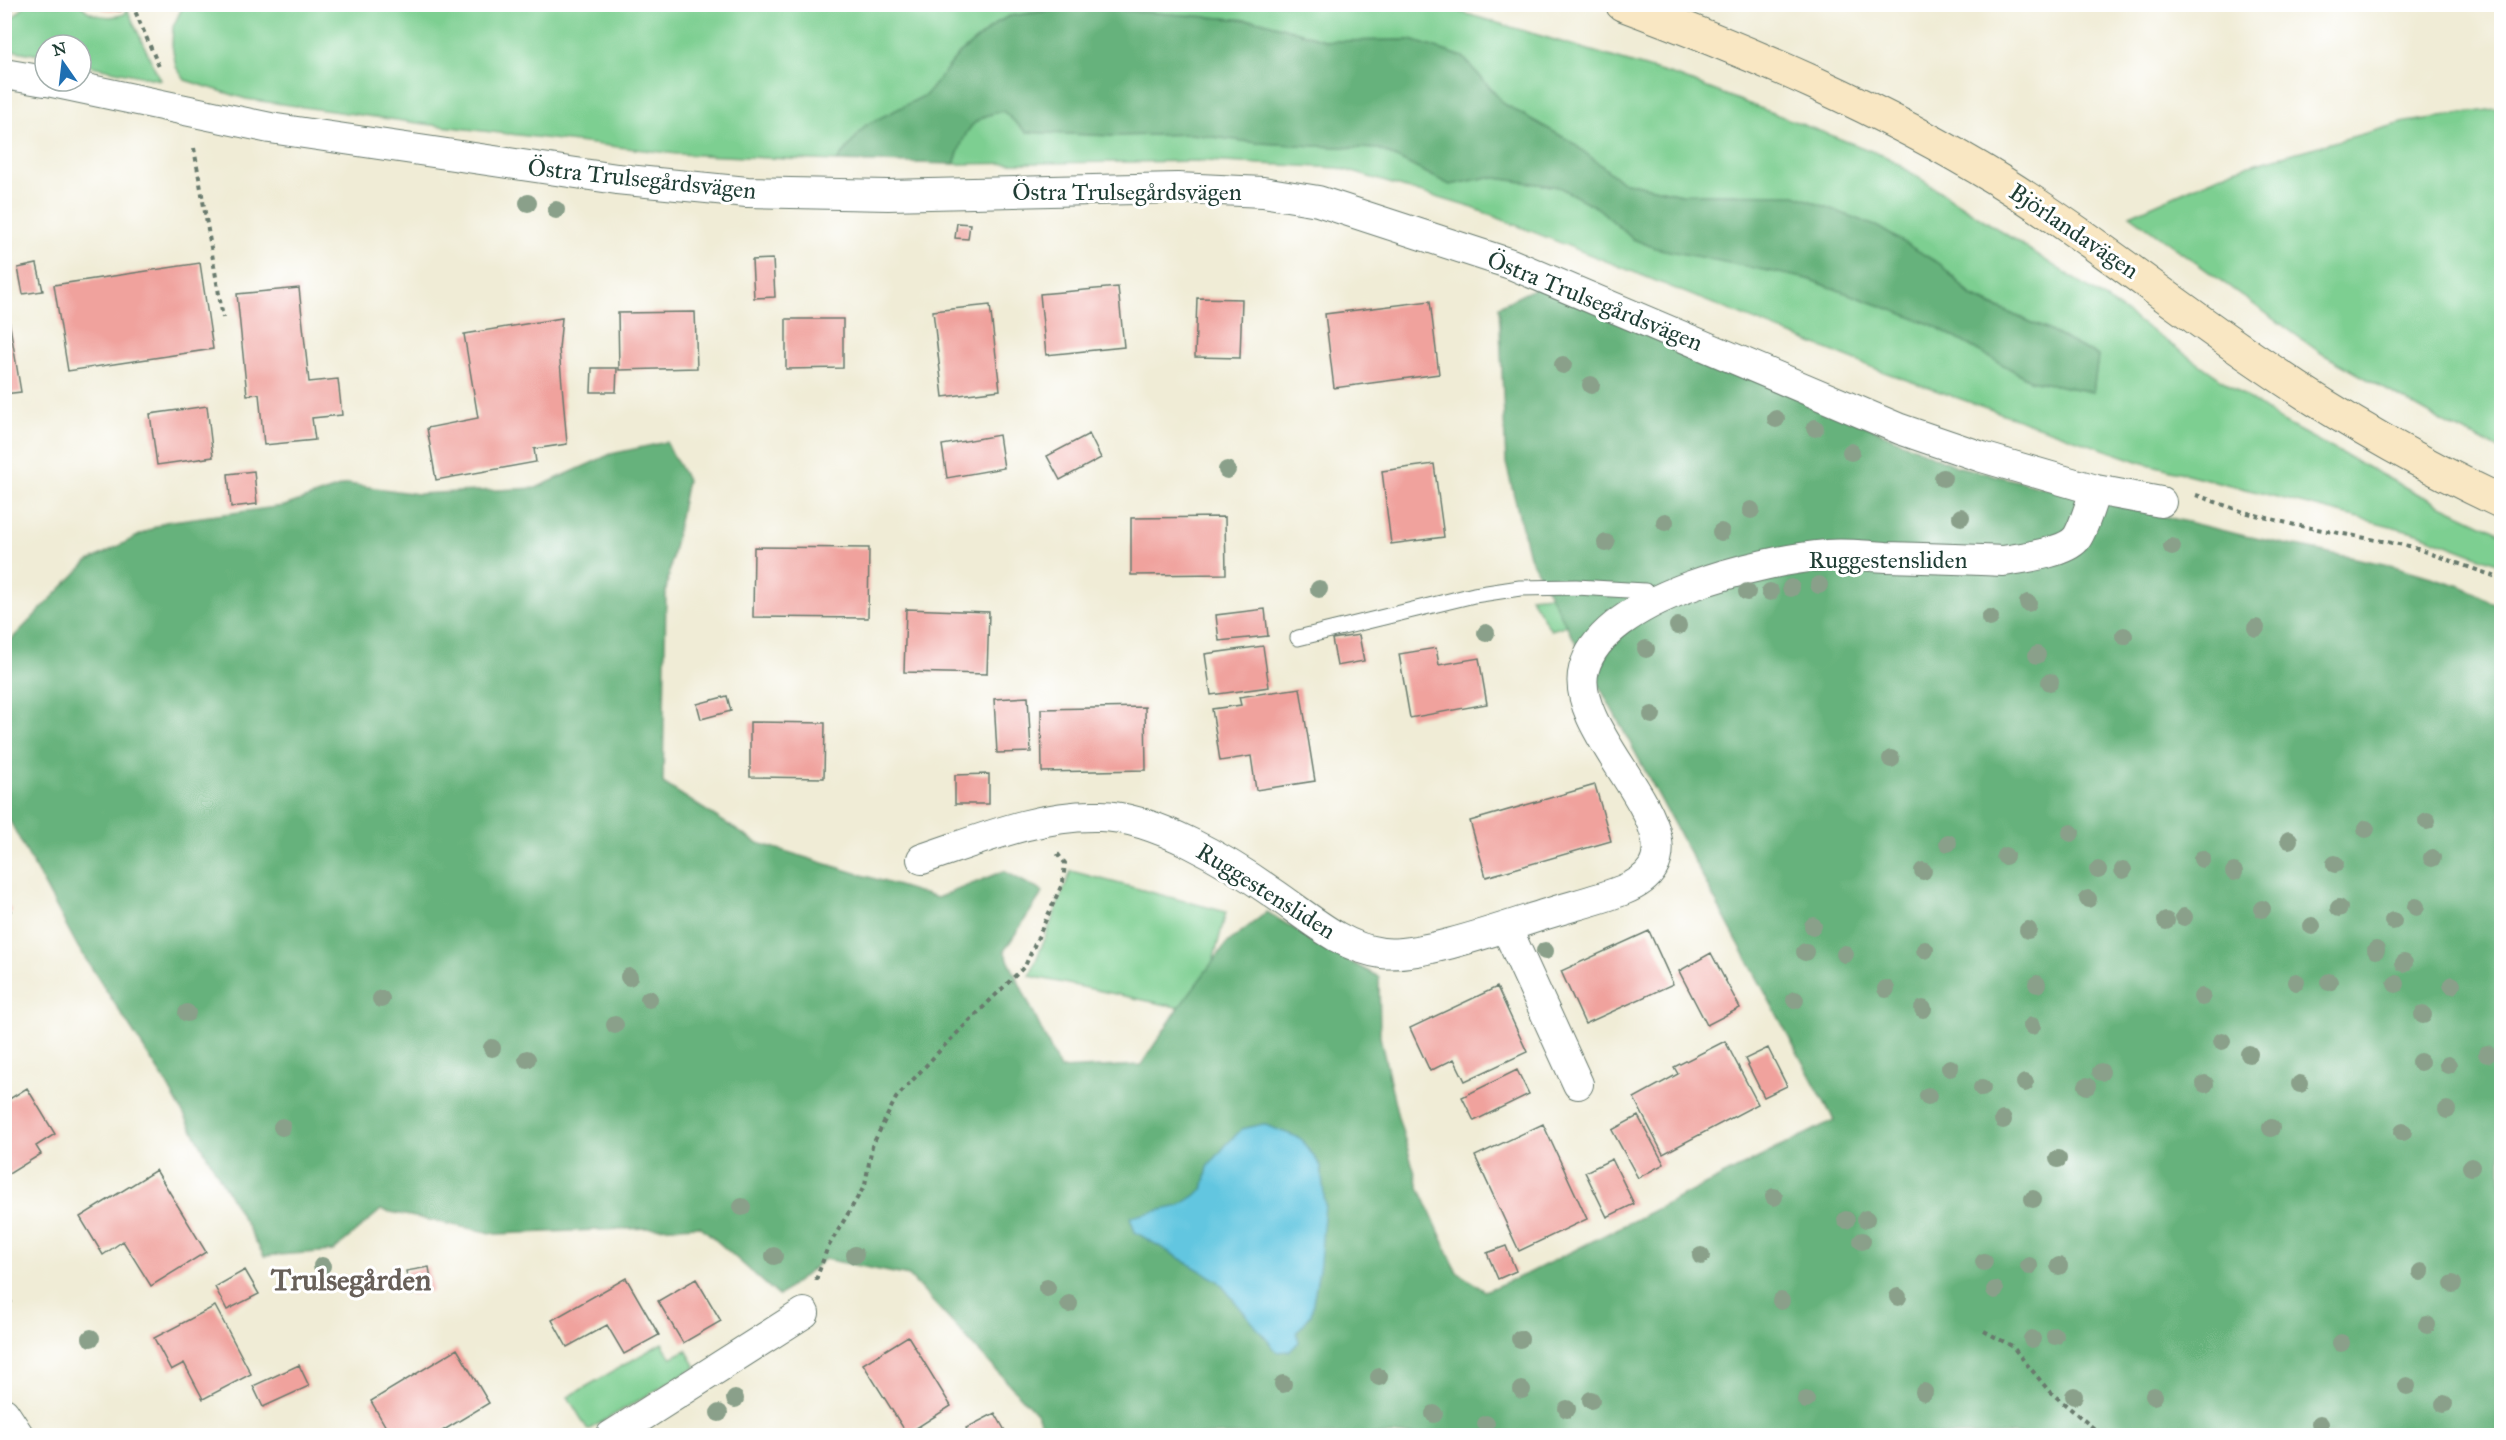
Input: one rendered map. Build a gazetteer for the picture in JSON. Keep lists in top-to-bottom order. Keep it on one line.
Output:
{"streets":{"street":["Östra Trulsegårdsvägen","Björlandavägen","Ruggestensliden"]},"crossings":[["Östra Trulsegårdsvägen","Ruggestensliden"]],"districts":["Trulsegården"],"north":"top"}
